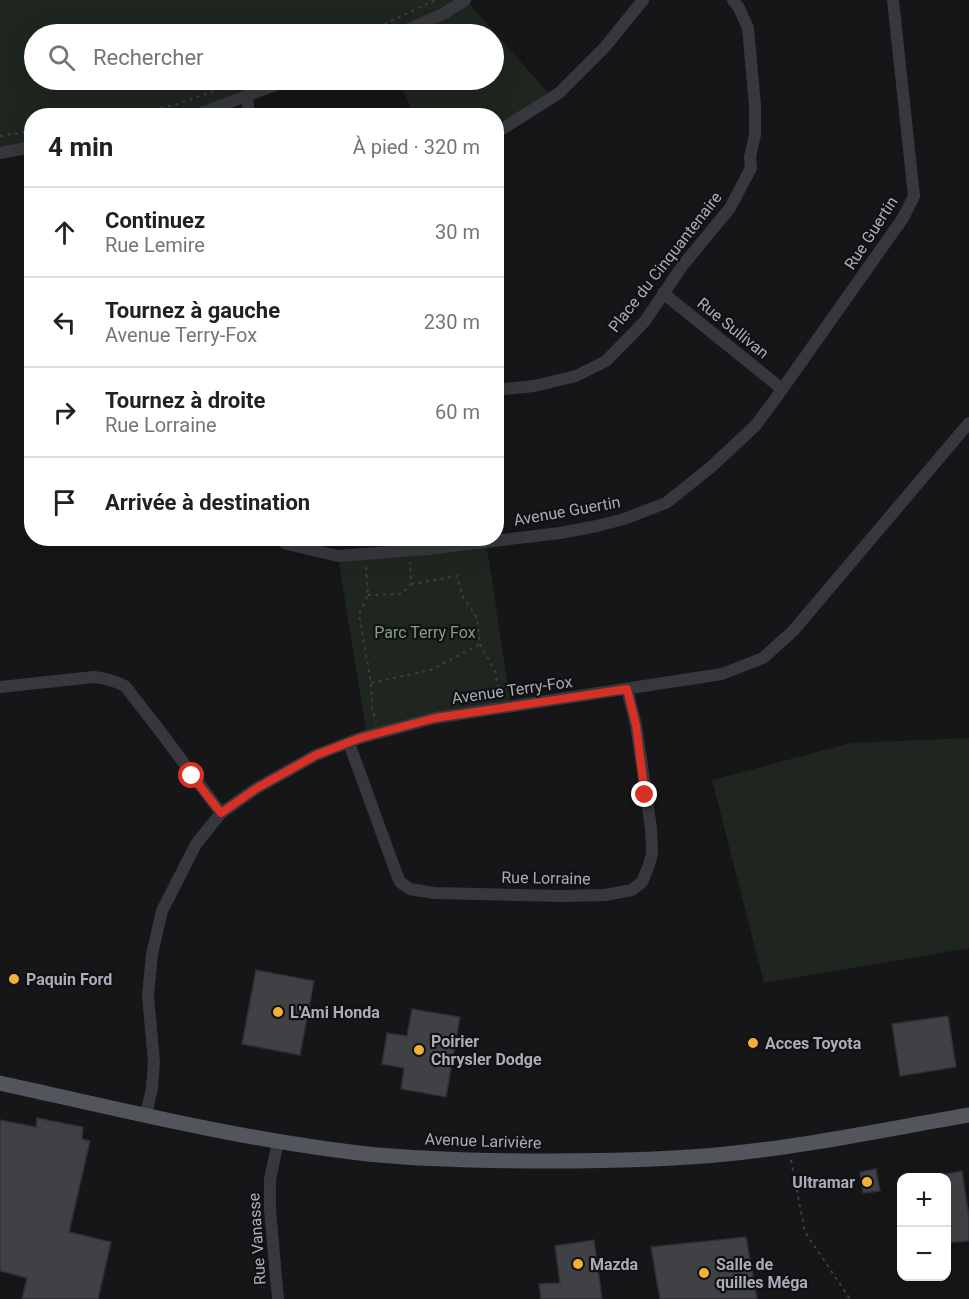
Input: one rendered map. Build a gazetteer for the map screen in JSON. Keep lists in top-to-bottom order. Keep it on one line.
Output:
{"streets":{"main road":["Avenue Larivière"],"street":["Rue Guertin","Place du Cinquantenaire","Rue Sullivan","Avenue Guertin","Avenue Terry-Fox","Rue Lorraine","Rue Vanasse"]},"crossings":[["Rue Guertin","Rue Sullivan"],["Rue Guertin","Avenue Guertin"],["Place du Cinquantenaire","Rue Sullivan"],["Rue Sullivan","Avenue Guertin"],["Avenue Terry-Fox","Rue Lorraine"],["Avenue Terry-Fox","Avenue Larivière"],["Avenue Larivière","Rue Vanasse"]],"parks":["Parc Terry Fox"],"places":["Paquin Ford","L'Ami Honda","Acces Toyota","Poirier Chrysler Dodge","Ultramar","Mazda","Salle de quilles Méga"],"page":{"search":"Rechercher","heading":["4 min","À pied · 320 m"],"list":[["Continuez","Rue Lemire","30 m"],["Tournez à gauche","Avenue Terry-Fox","230 m"],["Tournez à droite","Rue Lorraine","60 m"],"Arrivée à destination"],"map_buttons":["+","−"]}}
